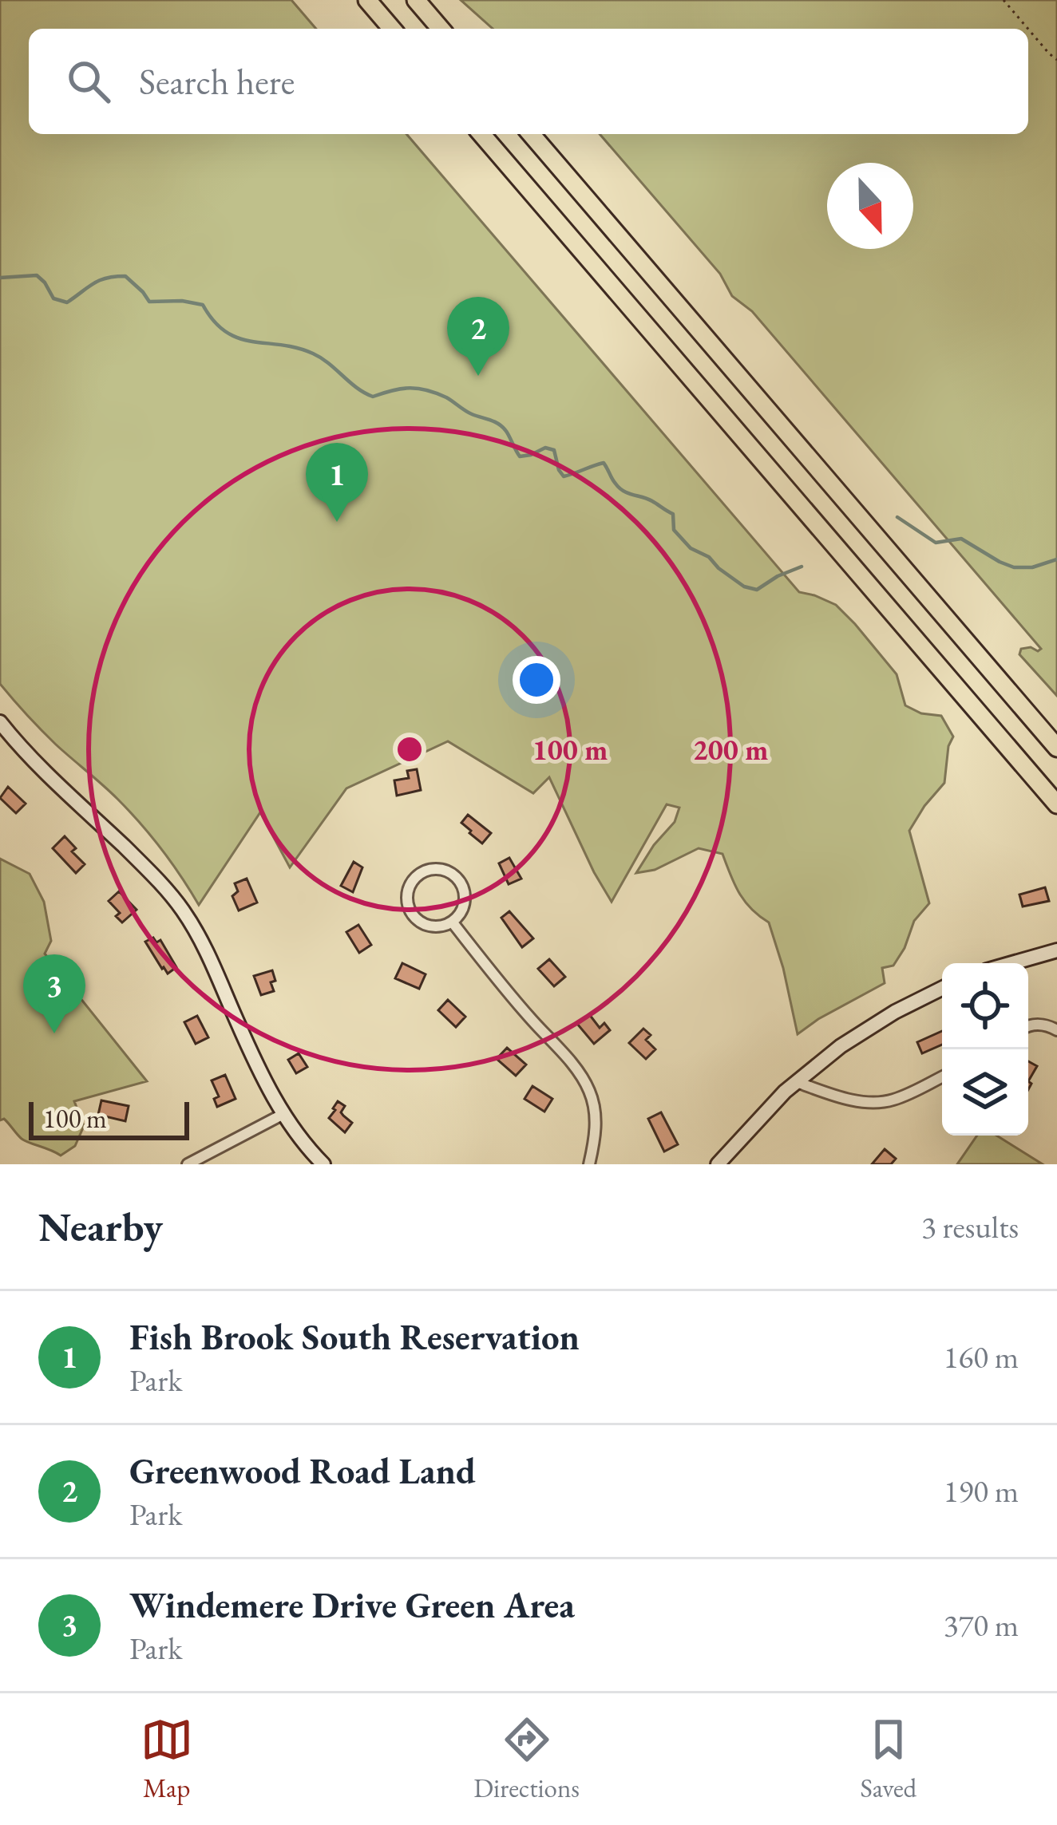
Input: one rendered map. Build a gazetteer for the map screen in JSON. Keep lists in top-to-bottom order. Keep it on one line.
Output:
{"scale_bar":"100 m","north":"bottom","page":{"search":"Search here","pins":["2","1","3"],"scale":"100 m","heading":["Nearby","3 results"],"list":[{"mark":"1","name":"Fish Brook South Reservation","note":"Park","value":"160 m"},{"mark":"2","name":"Greenwood Road Land","note":"Park","value":"190 m"},{"mark":"3","name":"Windemere Drive Green Area","note":"Park","value":"370 m"}],"nav":["Map","Directions","Saved"]},"rings":["100 m","200 m"]}
